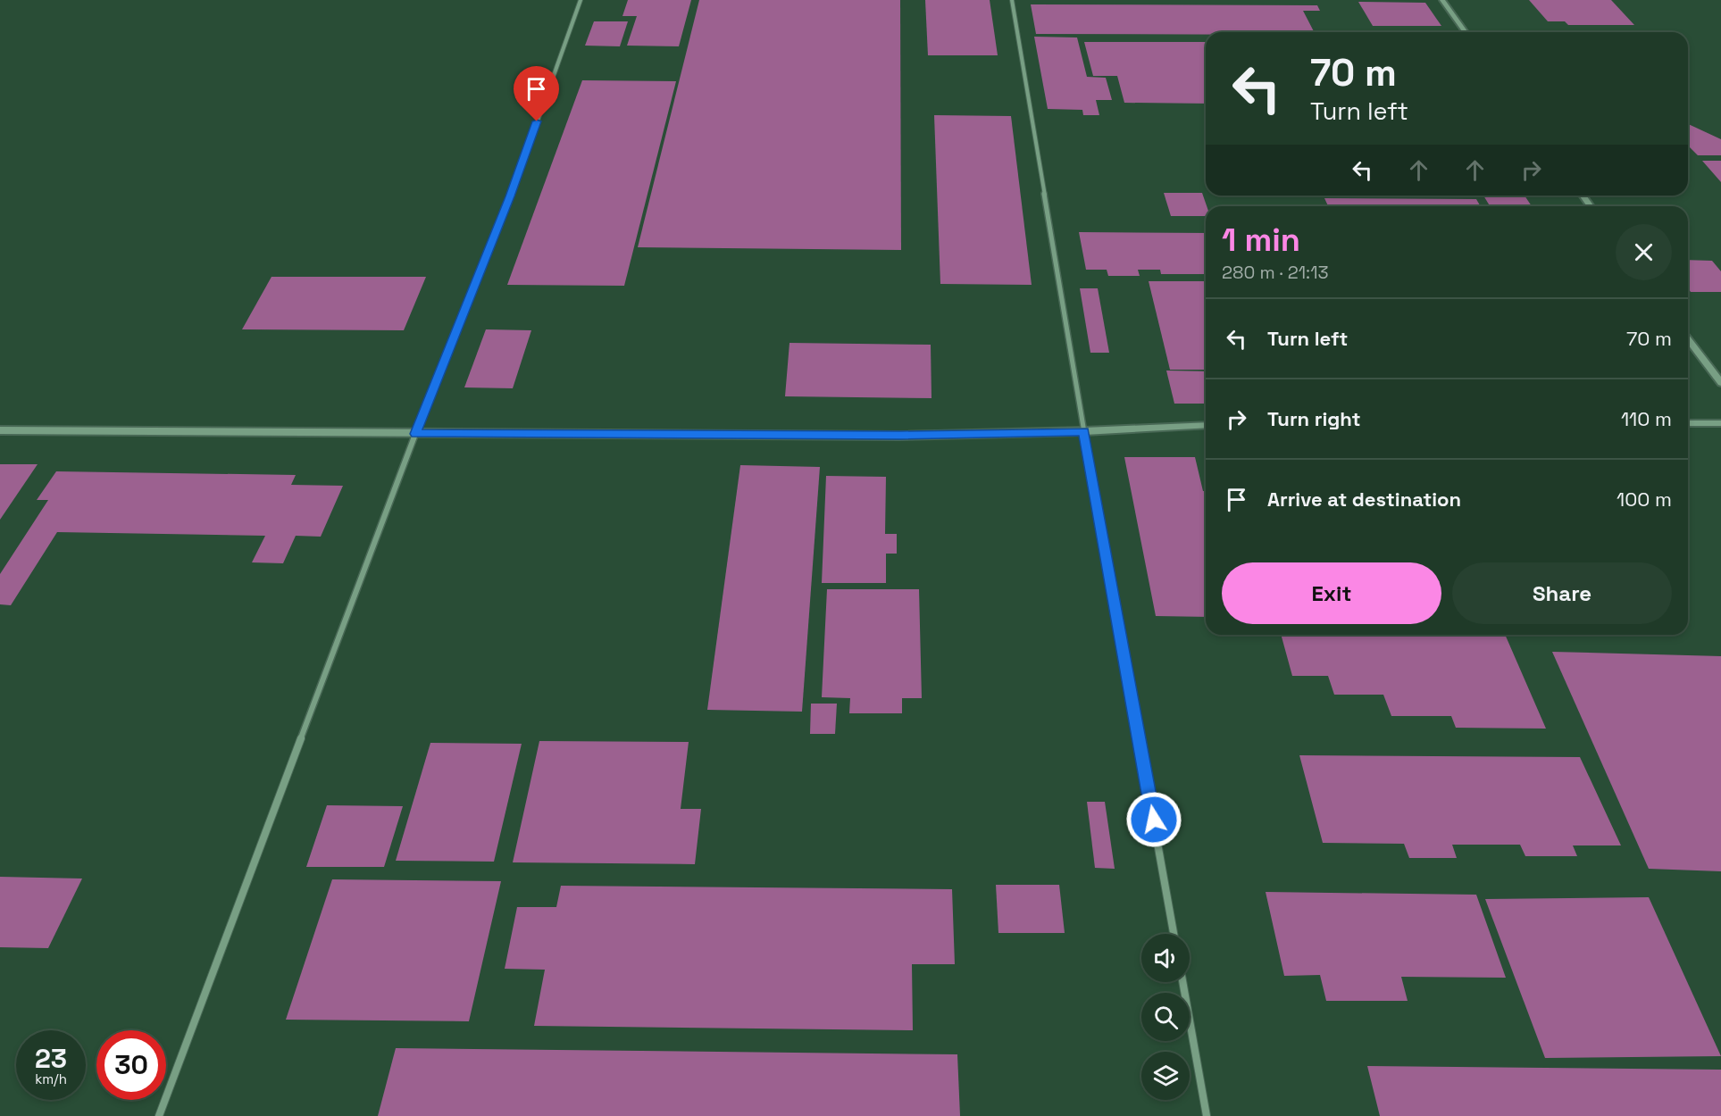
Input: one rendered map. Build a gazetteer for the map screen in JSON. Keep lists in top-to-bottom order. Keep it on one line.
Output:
{"page":{"turn":["70 m","Turn left"],"heading":["1 min","280 m · 21:13"],"list":[{"name":"Turn left","value":"70 m"},{"name":"Turn right","value":"110 m"},{"name":"Arrive at destination","value":"100 m"}],"buttons":["Exit","Share"],"speed":"23 km/h","limit":"30"}}
